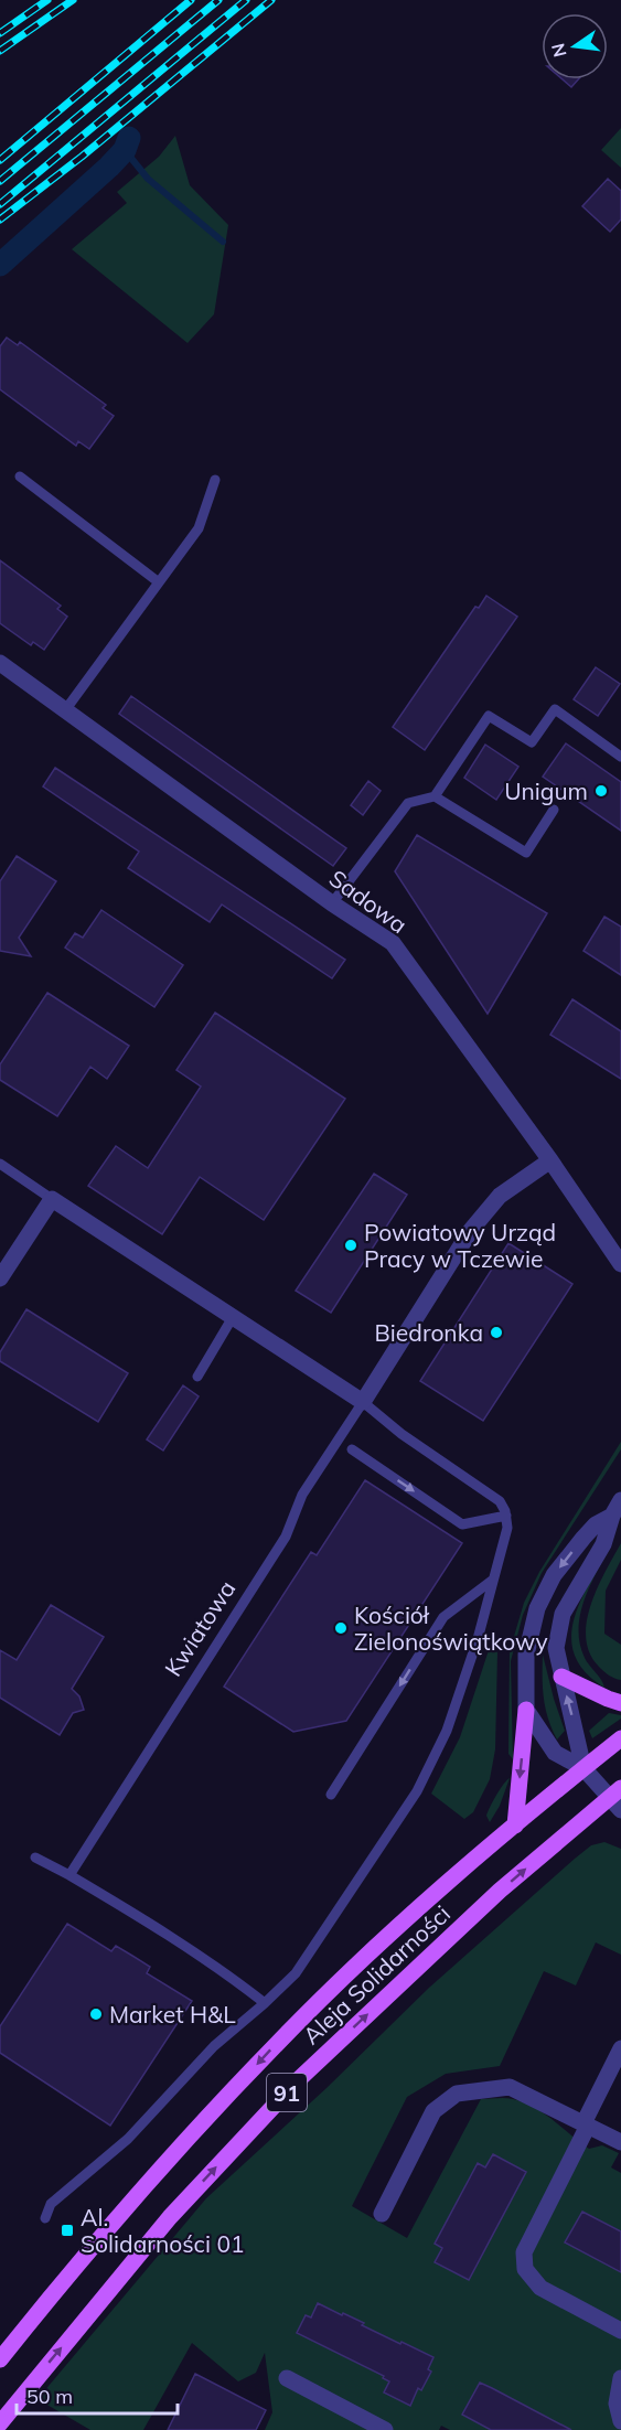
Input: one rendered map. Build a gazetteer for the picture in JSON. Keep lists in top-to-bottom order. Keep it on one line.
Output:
{"streets":{"main road":["Aleja Solidarności","91"],"street":["Sadowa","Kwiatowa"]},"crossings":[["Sadowa","Kwiatowa"]],"places":{"other":["Unigum","Powiatowy Urząd Pracy w Tczewie","Biedronka","Kościół Zielonoświątkowy","Market H&L"],"transit":["Al. Solidarności 01"]},"scale_bar":"50 m","north":"left"}
